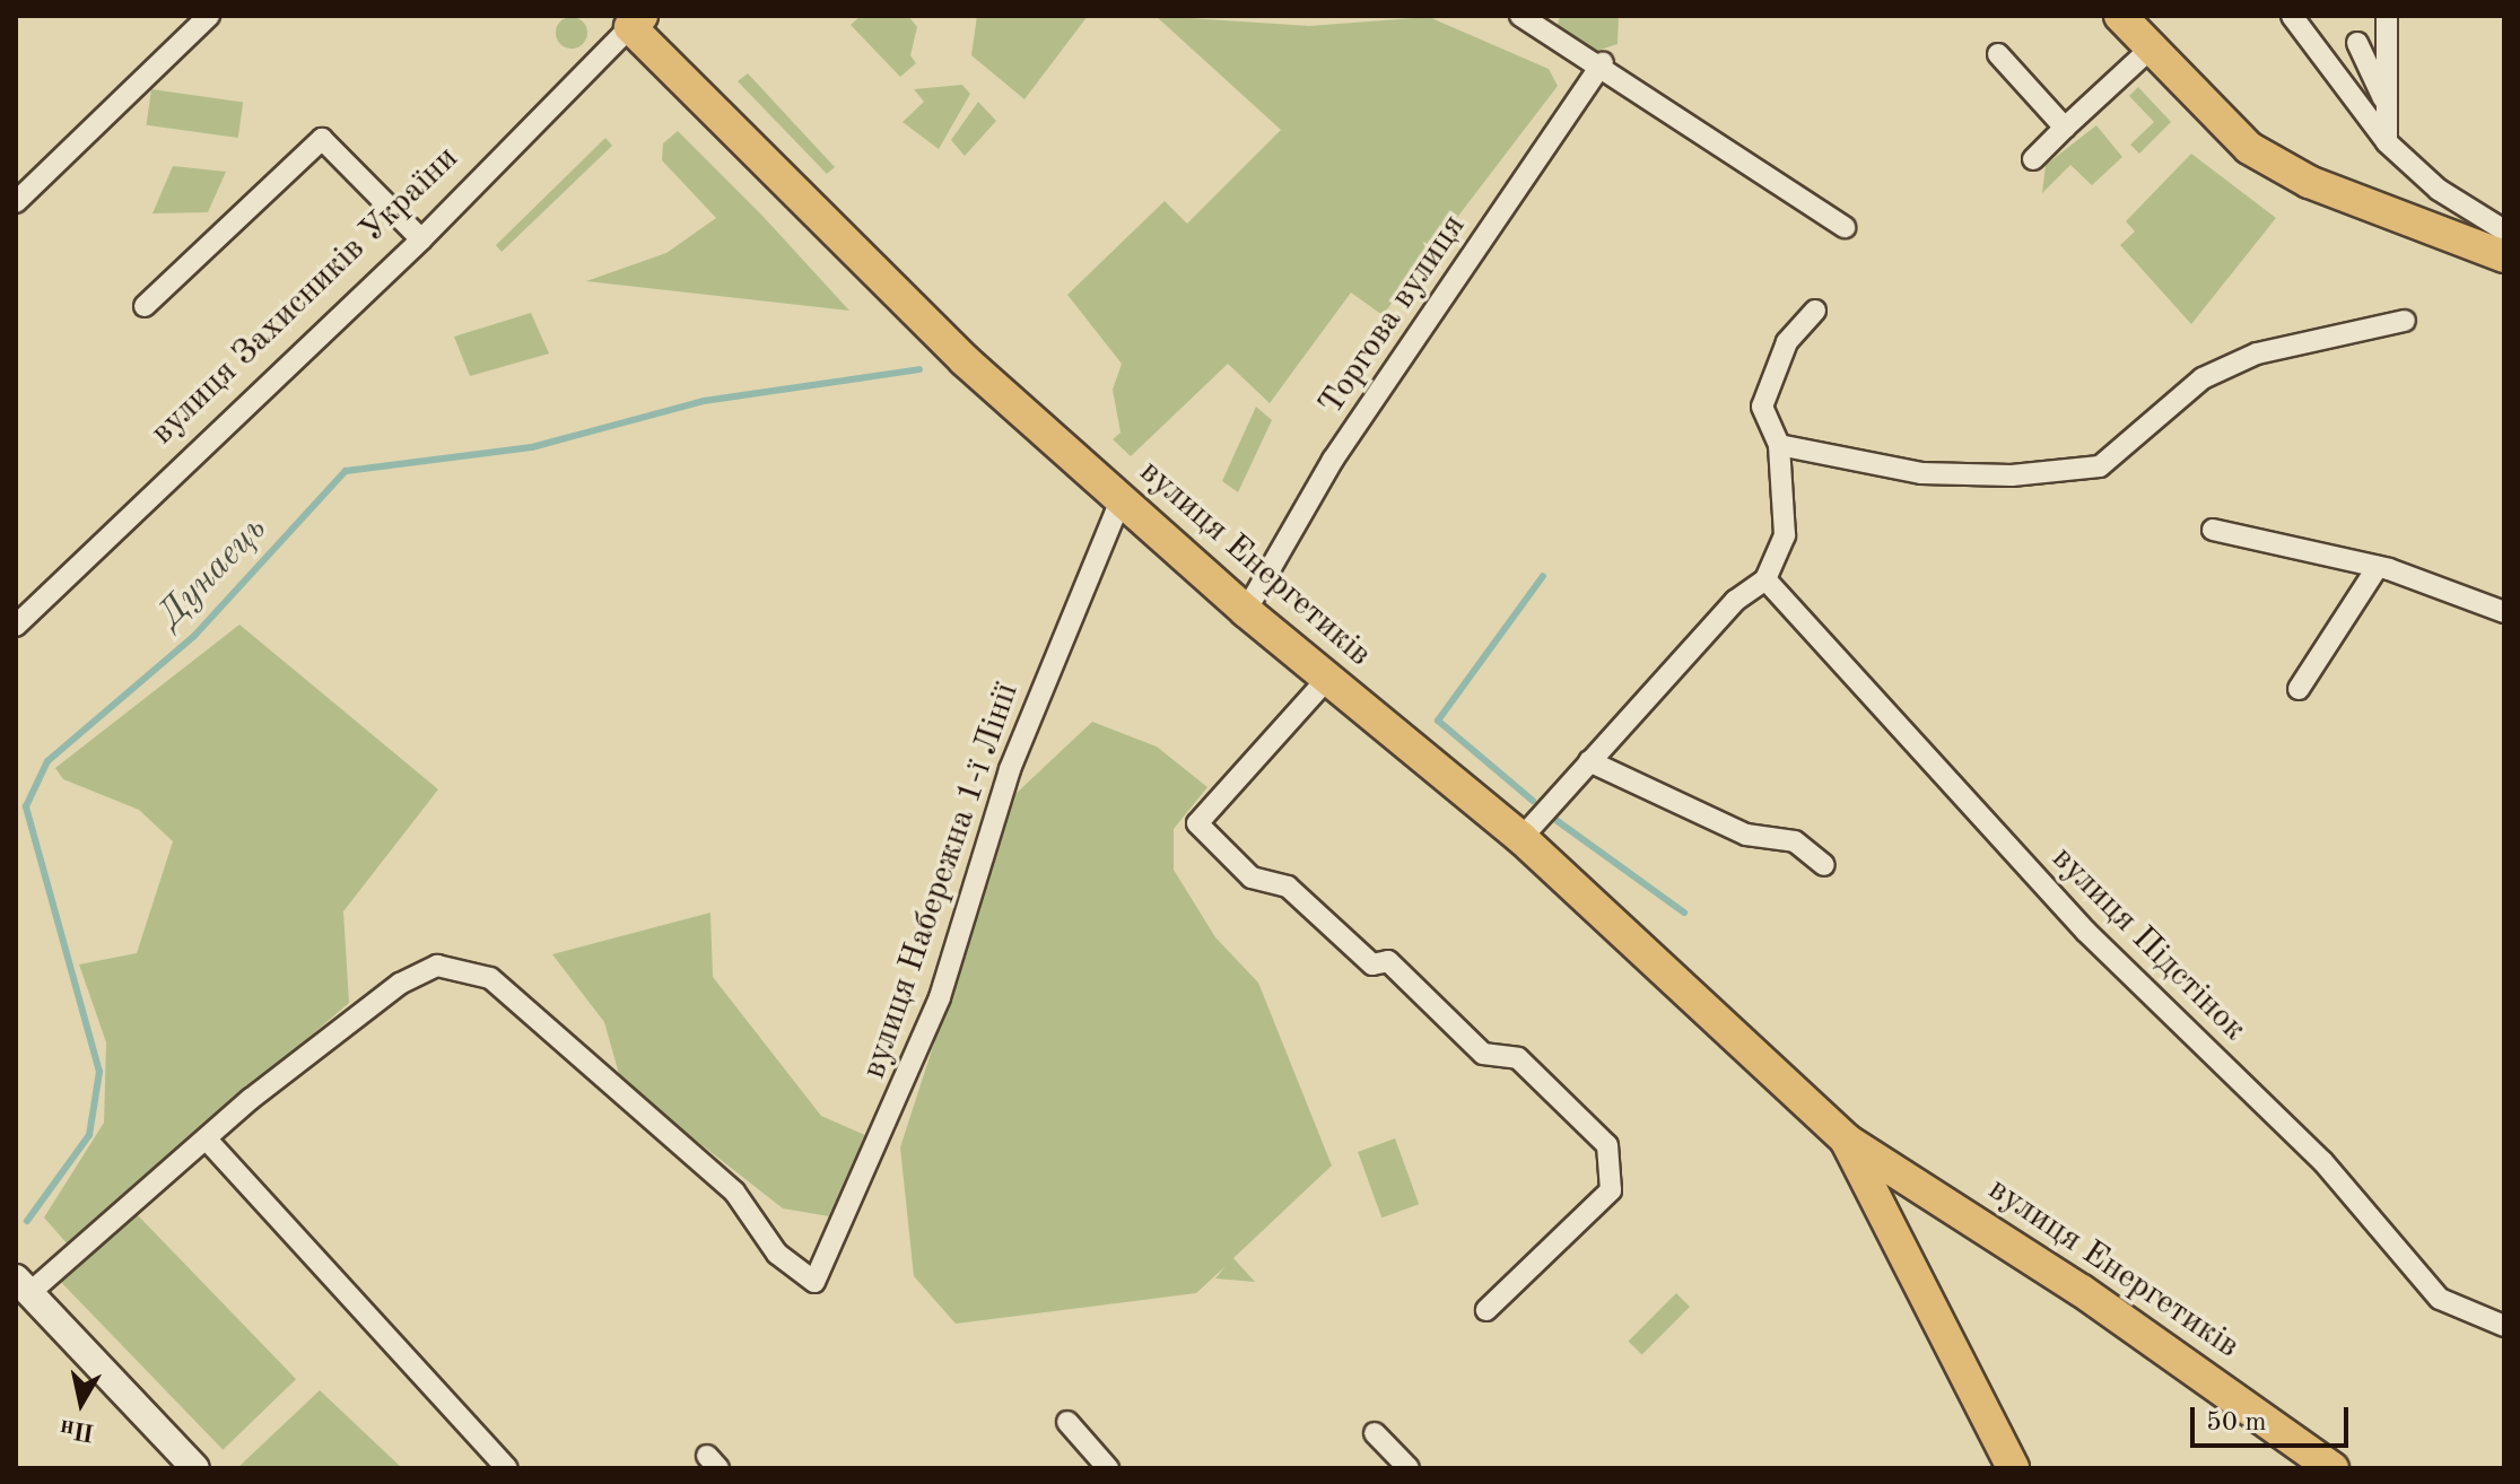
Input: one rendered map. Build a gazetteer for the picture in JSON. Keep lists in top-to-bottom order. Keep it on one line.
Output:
{"streets":{"main road":["вулиця Енергетиків"],"street":["вулиця Захисників України","Торгова вулиця","вулиця Набережна 1-ї Лінії","вулиця Підстінок"]},"crossings":[["вулиця Захисників України","вулиця Енергетиків"],["Торгова вулиця","вулиця Енергетиків"],["вулиця Енергетиків","вулиця Набережна 1-ї Лінії"]],"water":["Дунаець"],"scale_bar":"50 m","north":"bottom"}
